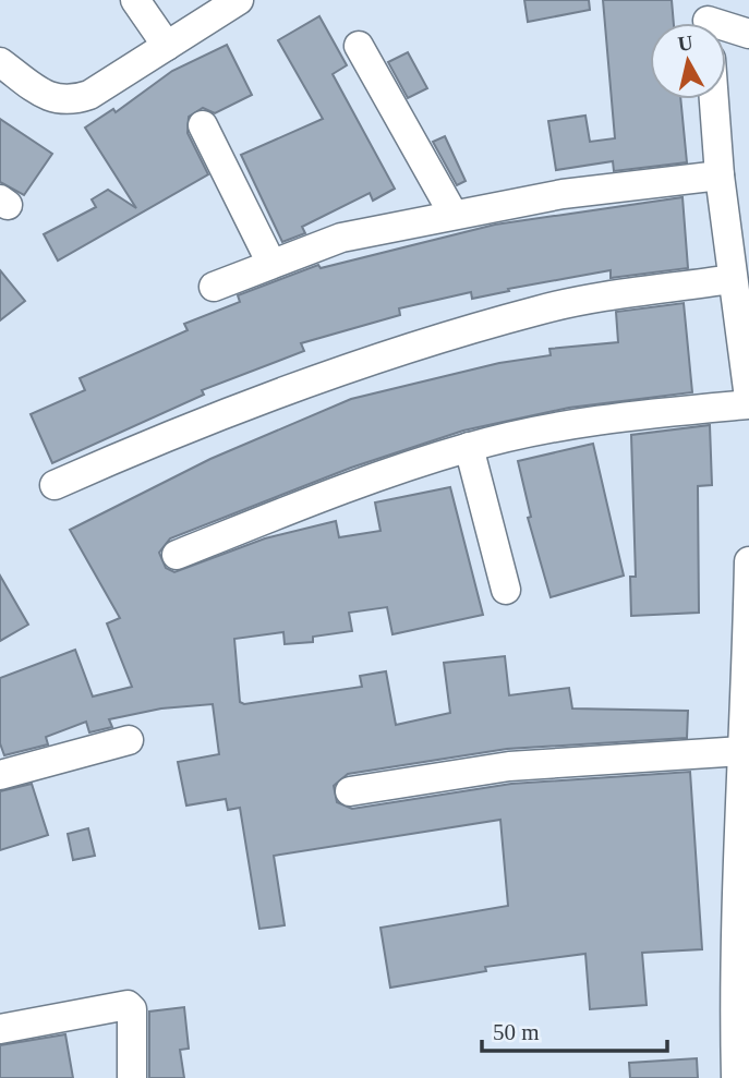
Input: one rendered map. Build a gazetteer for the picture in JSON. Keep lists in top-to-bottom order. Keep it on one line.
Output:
{"scale_bar":"50 m","north":"top"}
